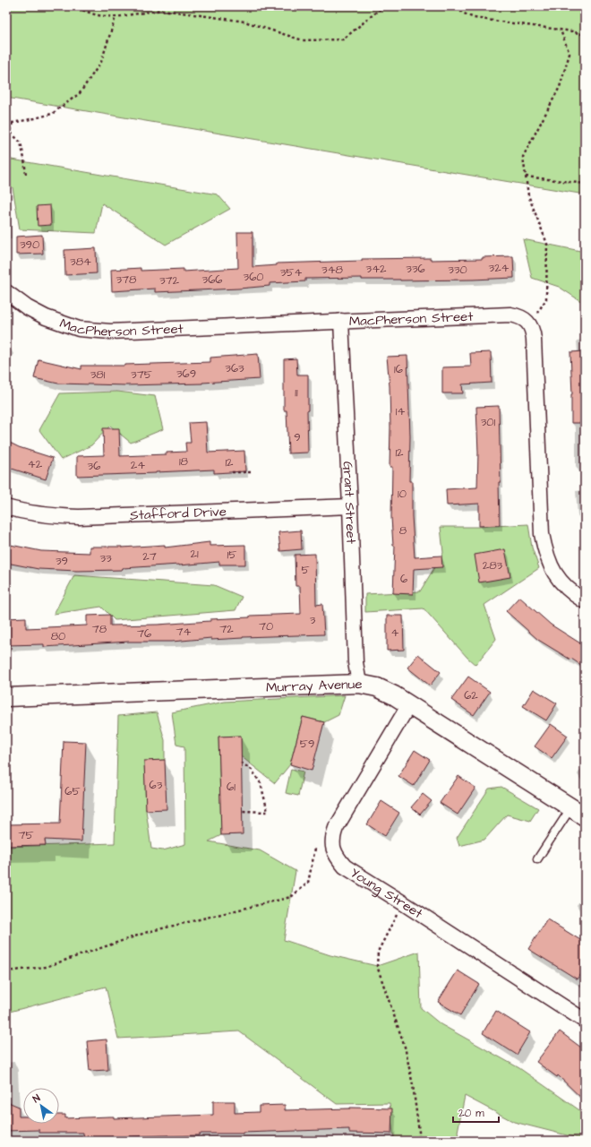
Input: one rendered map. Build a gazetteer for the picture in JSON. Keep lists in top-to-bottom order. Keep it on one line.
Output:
{"streets":{"street":["MacPherson Street","Grant Street","Stafford Drive","Murray Avenue","Young Street"]},"crossings":[["MacPherson Street","Grant Street"],["Grant Street","Stafford Drive"],["Grant Street","Murray Avenue"],["Murray Avenue","Young Street"]],"house_numbers":["390","384","324","342","336","348","330","354","360","378","366","372","363","16","369","381","375","11","14","301","9","12","18","12","42","24","36","10","8","21","15","27","33","39","283","5","6","3","70","78","72","74","4","76","80","62","59","63","61","65","75"],"scale_bar":"20 m","north":"top left"}
